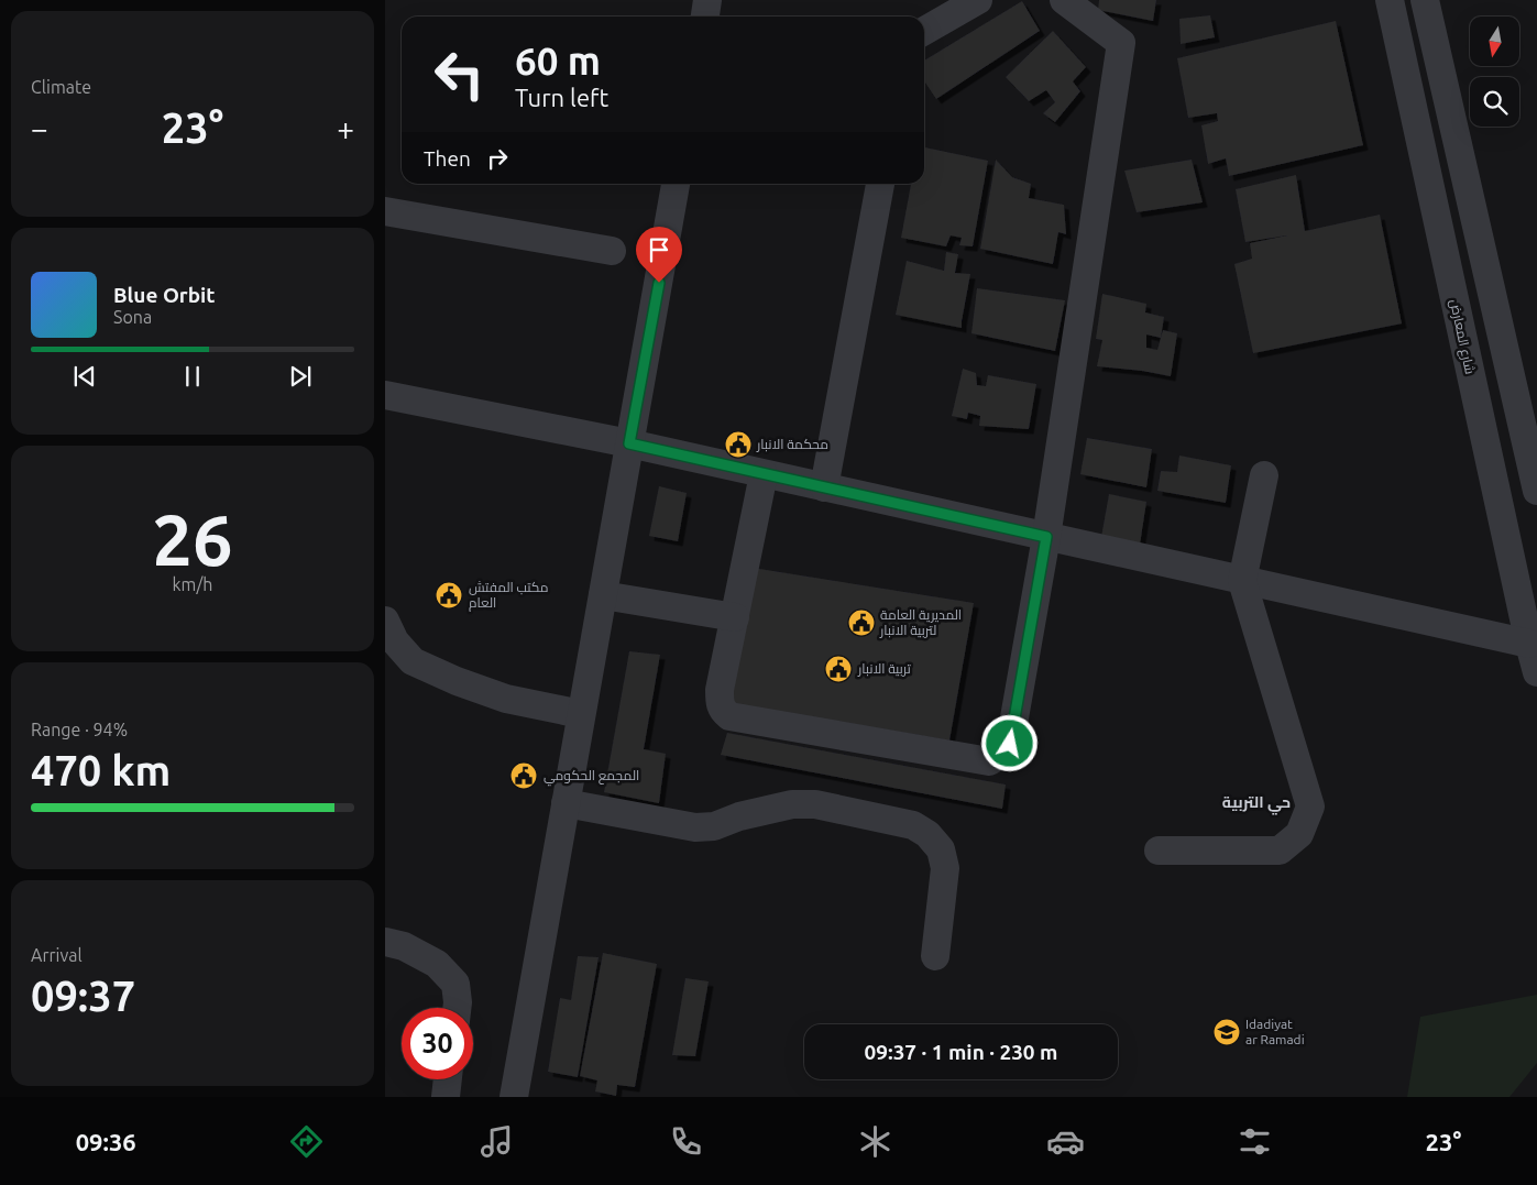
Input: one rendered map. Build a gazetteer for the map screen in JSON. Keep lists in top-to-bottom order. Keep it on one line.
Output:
{"streets":{"street":["شارع المعارض"]},"districts":["حي التربية"],"places":{"public building":["محكمة الانبار","مكتب المفتش العام","المديرية العامة لتربية الانبار","تربية الانبار","المجمع الحكومي"],"school or university":["Idadiyat ar Ramadi"]},"north":"bottom","page":{"tile":["Climate",["26","km/h"],["Range · 94%","470 km"],["Arrival","09:37"]],"turn":["60 m","Turn left"],"heat":["−","23°","+"],"then":"Then","song":["Blue Orbit","Sona"],"limit":"30","trip":"09:37 · 1 min · 230 m","tabs":["09:36","23°"]}}
